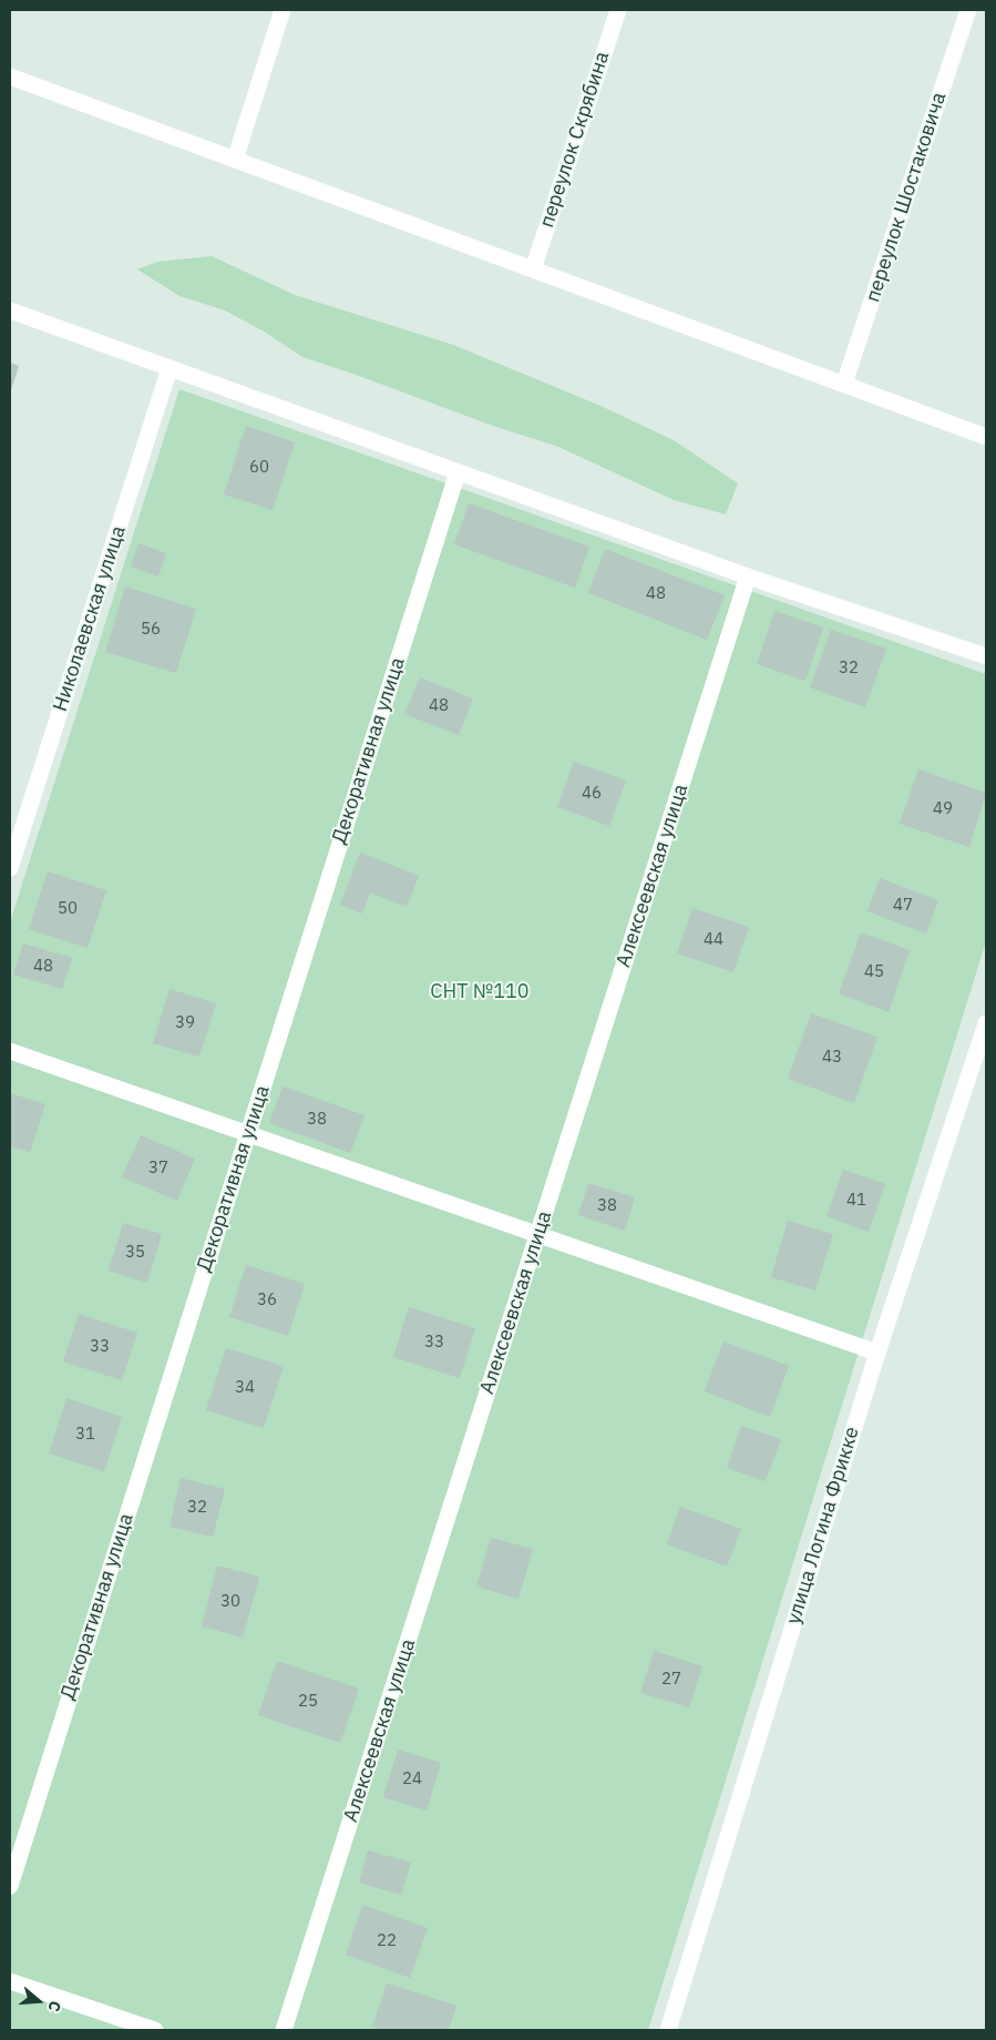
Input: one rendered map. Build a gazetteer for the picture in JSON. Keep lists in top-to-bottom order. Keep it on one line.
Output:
{"streets":{"street":["переулок Скрябина","переулок Шостаковича","Николаевская улица","Декоративная улица","Алексеевская улица","улица Логина Фрикке"]},"parks":["СНТ №110"],"house_numbers":["60","48","56","32","48","46","49","47","50","44","48","45","39","43","38","37","41","38","35","36","33","33","34","31","32","30","27","25","24","22"],"north":"right"}
